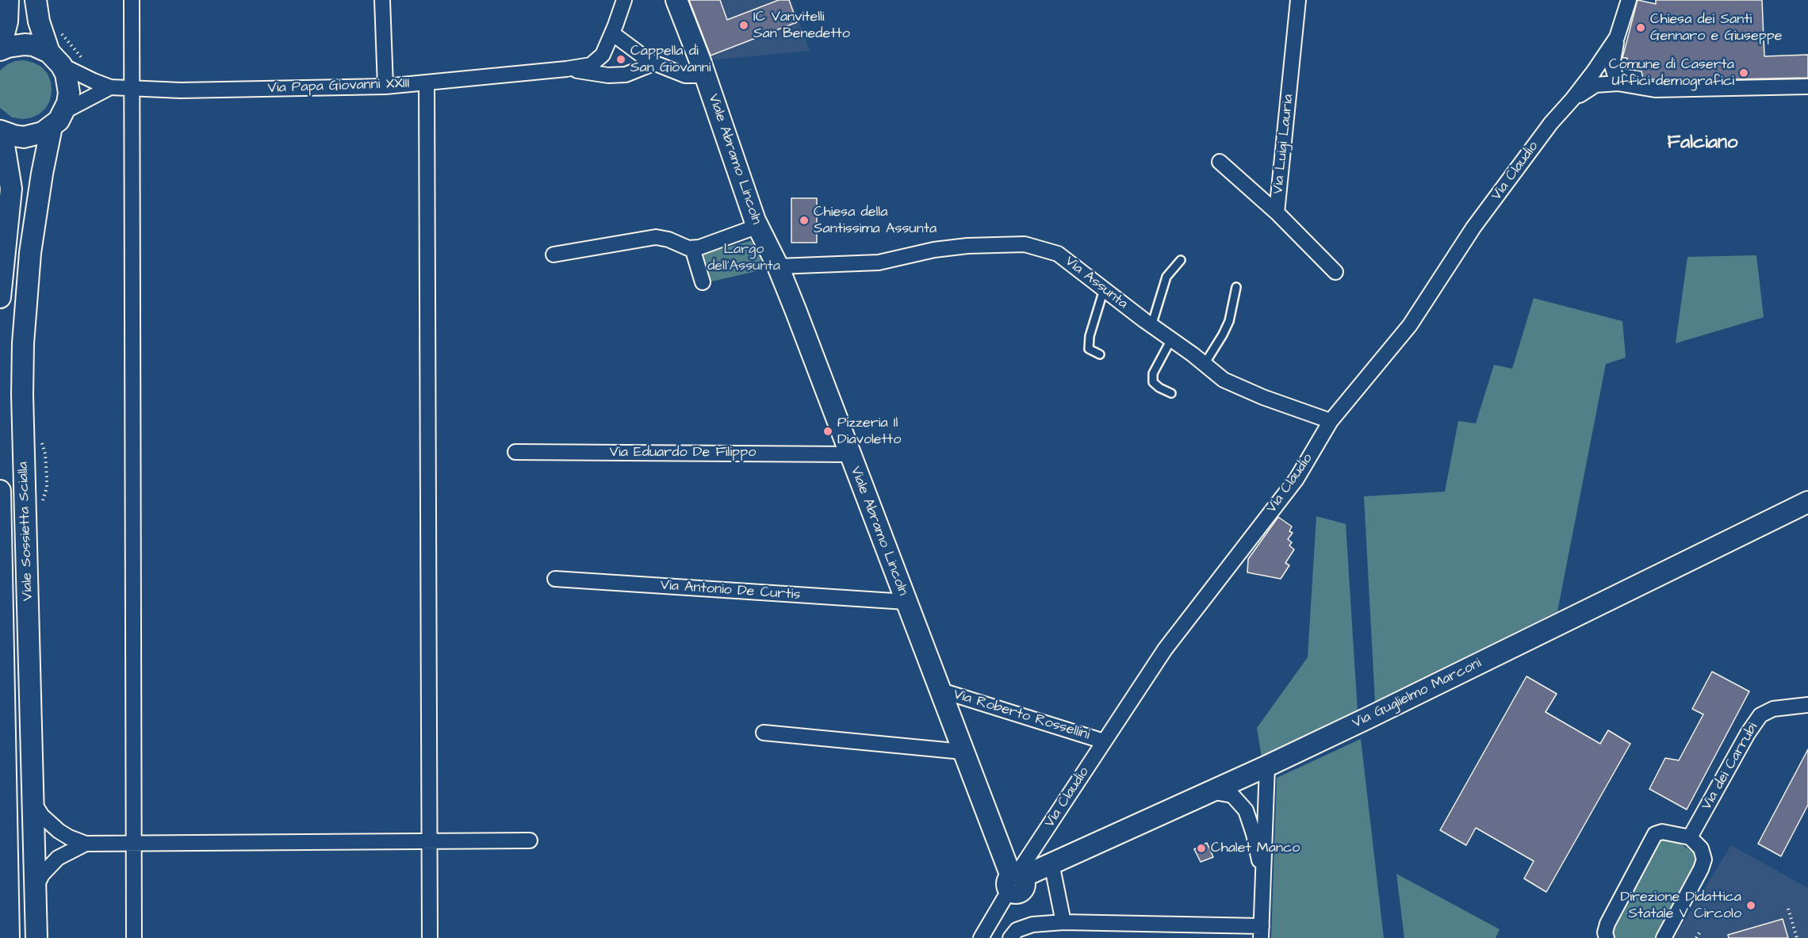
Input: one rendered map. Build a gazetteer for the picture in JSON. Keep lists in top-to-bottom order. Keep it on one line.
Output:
{"streets":{"street":["Via Papa Giovanni XXIII","Via Luigi Lauria","Viale Abramo Lincoln","Via Claudio","Via Assunta","Via Eduardo De Filippo","Viale Sossietta Scialla","Via Antonio De Curtis","Via Guglielmo Marconi","Via Roberto Rossellini","Via dei Carrubi"]},"crossings":[["Via Papa Giovanni XXIII","Viale Sossietta Scialla"],["Viale Abramo Lincoln","Via Claudio"],["Viale Abramo Lincoln","Via Assunta"],["Viale Abramo Lincoln","Via Eduardo De Filippo"],["Viale Abramo Lincoln","Via Antonio De Curtis"],["Viale Abramo Lincoln","Via Guglielmo Marconi"],["Viale Abramo Lincoln","Via Roberto Rossellini"],["Via Claudio","Via Assunta"],["Via Claudio","Via Guglielmo Marconi"],["Via Claudio","Via Roberto Rossellini"]],"districts":["Falciano"],"parks":["Largo dell'Assunta"],"places":["IC Vanvitelli San Benedetto","Chiesa dei Santi Gennaro e Giuseppe","Cappella di San Giovanni","Comune di Caserta Uffici demografici","Chiesa della Santissima Assunta","Pizzeria Il Diavoletto","Chalet Manco","Direzione Didattica Statale V Circolo"]}
